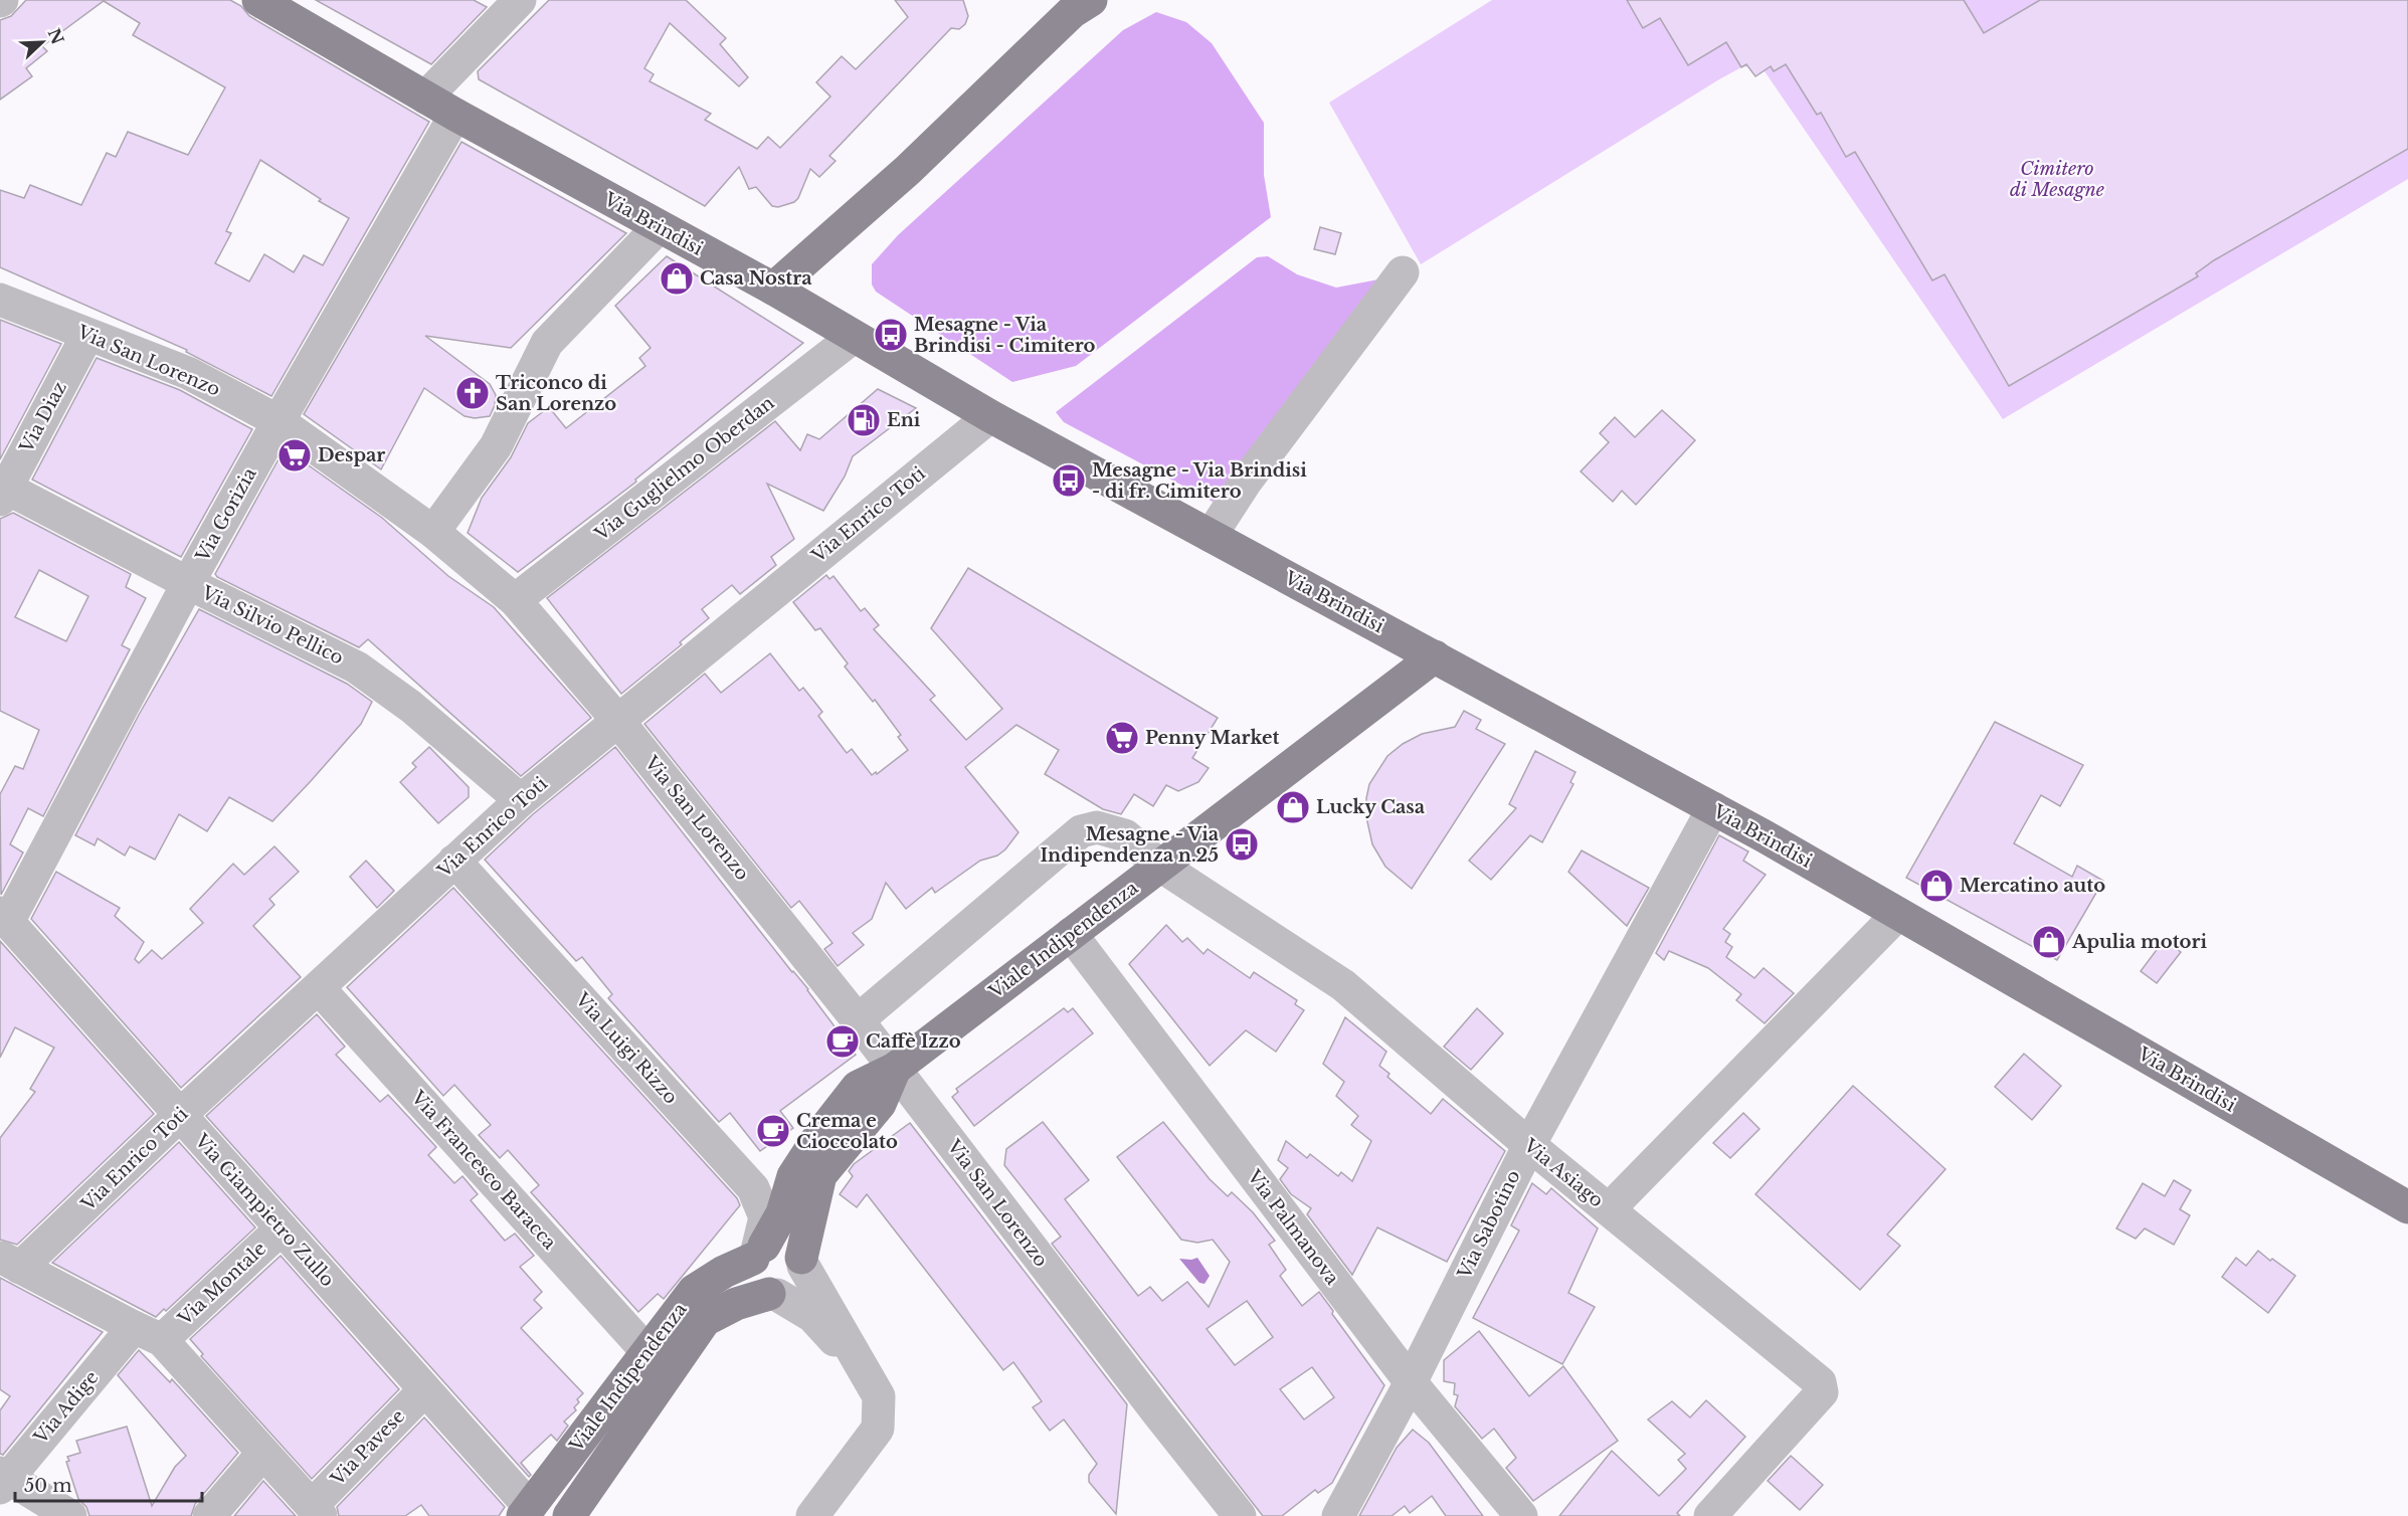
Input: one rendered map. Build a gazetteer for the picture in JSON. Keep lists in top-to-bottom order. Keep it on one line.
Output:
{"streets":{"main road":["Via Brindisi","Viale Indipendenza"],"street":["Via San Lorenzo","Via Diaz","Via Guglielmo Oberdan","Via Gorizia","Via Enrico Toti","Via Silvio Pellico","Via Luigi Rizzo","Via Francesco Baracca","Via Asiago","Via Giampietro Zullo","Via Sabotino","Via Palmanova","Via Montale","Via Adige","Via Pavese"]},"crossings":[["Via Brindisi","Via Guglielmo Oberdan"],["Via Brindisi","Via Gorizia"],["Via Brindisi","Via Enrico Toti"],["Via Brindisi","Viale Indipendenza"],["Via Brindisi","Via Sabotino"],["Via San Lorenzo","Via Diaz"],["Via San Lorenzo","Via Guglielmo Oberdan"],["Via San Lorenzo","Via Gorizia"],["Via San Lorenzo","Via Enrico Toti"],["Via San Lorenzo","Viale Indipendenza"],["Via San Lorenzo","Via Asiago"],["Via Diaz","Via Silvio Pellico"],["Via Gorizia","Via Silvio Pellico"],["Via Gorizia","Via Giampietro Zullo"],["Via Enrico Toti","Via Silvio Pellico"],["Via Enrico Toti","Via Luigi Rizzo"],["Via Enrico Toti","Via Francesco Baracca"],["Via Enrico Toti","Via Giampietro Zullo"],["Viale Indipendenza","Via Luigi Rizzo"],["Viale Indipendenza","Via Francesco Baracca"],["Viale Indipendenza","Via Asiago"],["Viale Indipendenza","Via Giampietro Zullo"],["Viale Indipendenza","Via Palmanova"],["Via Asiago","Via Sabotino"],["Via Giampietro Zullo","Via Montale"],["Via Giampietro Zullo","Via Pavese"],["Via Sabotino","Via Palmanova"],["Via Montale","Via Adige"]],"parks":["Cimitero di Mesagne"],"places":{"shop":["Casa Nostra","Lucky Casa","Mercatino auto","Apulia motori"],"bus stop":["Mesagne - Via Brindisi - Cimitero","Mesagne - Via Brindisi - di fr. Cimitero","Mesagne - Via Indipendenza n.25"],"church":["Triconco di San Lorenzo"],"fuel station":["Eni"],"supermarket":["Despar","Penny Market"],"cafe":["Caffè Izzo","Crema e Cioccolato"]},"scale_bar":"50 m","north":"top right"}
